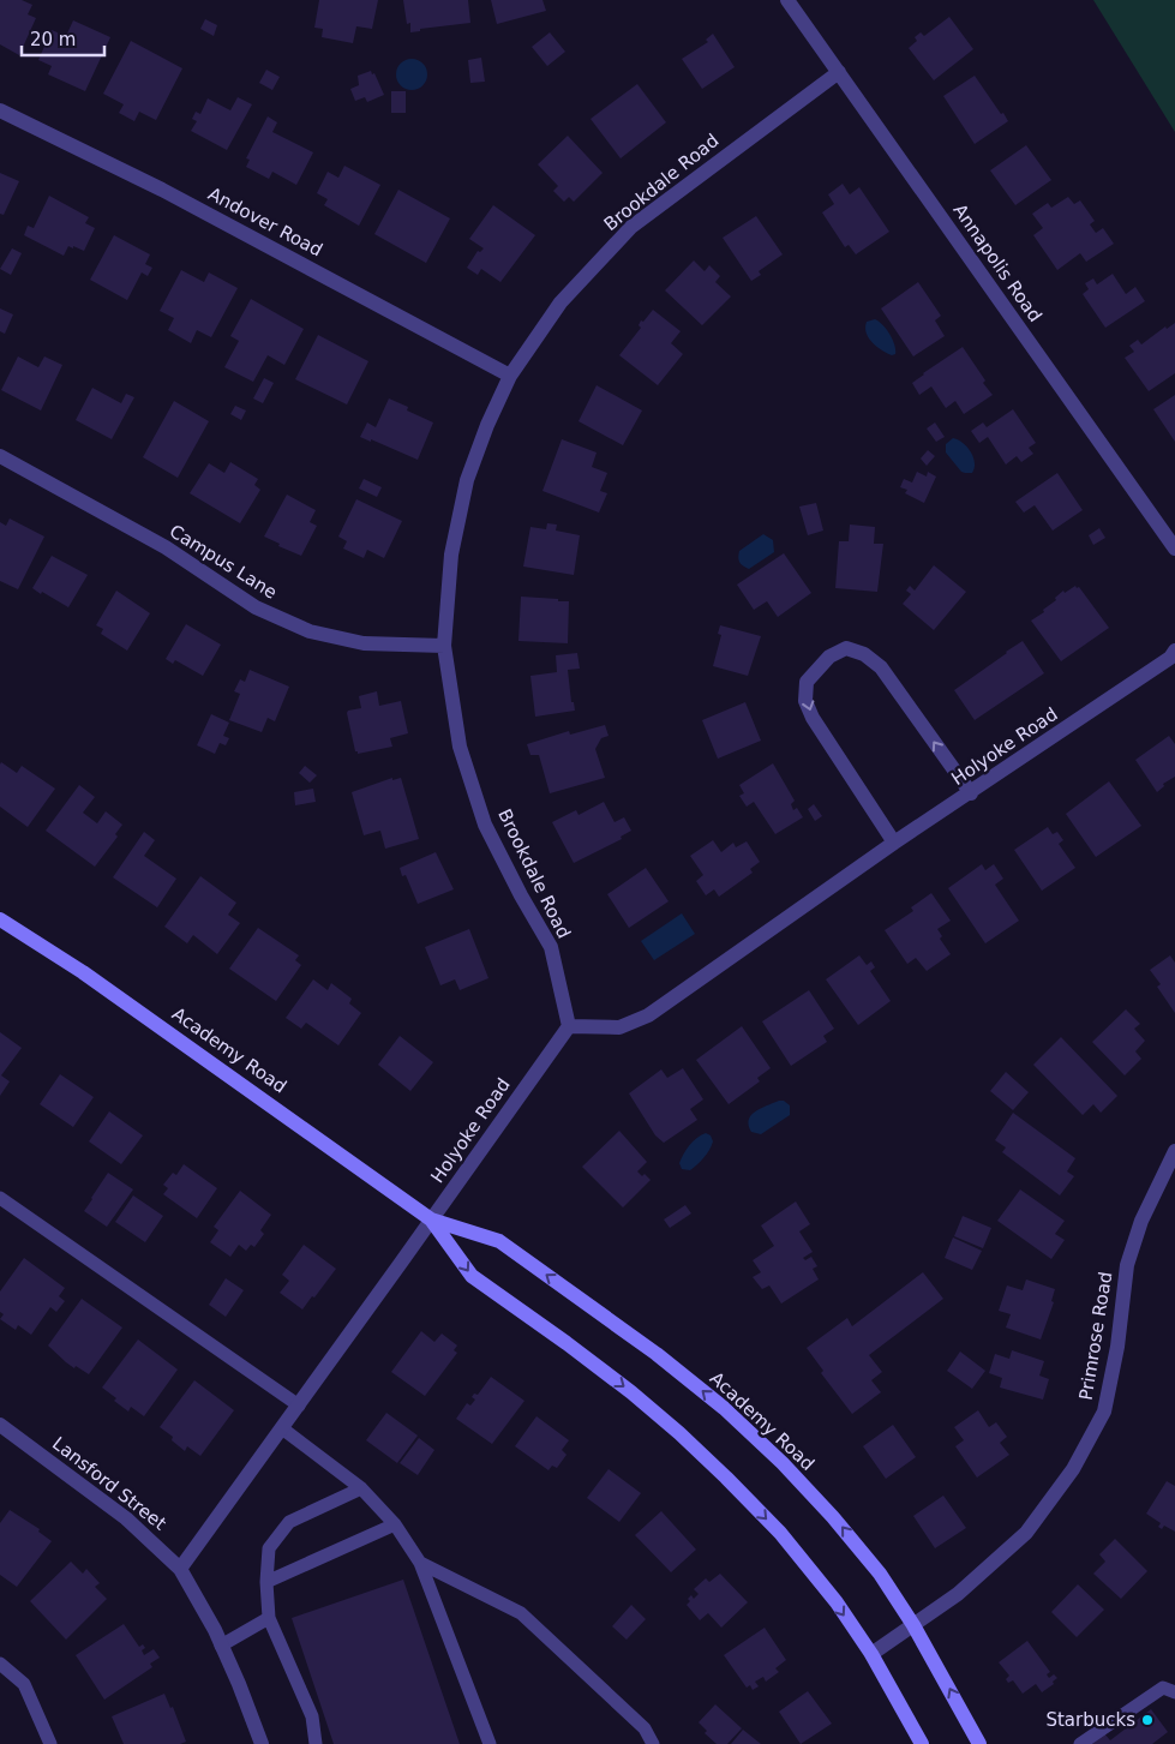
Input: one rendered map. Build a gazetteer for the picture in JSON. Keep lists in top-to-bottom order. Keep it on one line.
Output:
{"streets":{"main road":["Academy Road"],"street":["Brookdale Road","Andover Road","Annapolis Road","Campus Lane","Holyoke Road","Primrose Road","Lansford Street"]},"crossings":[["Brookdale Road","Andover Road"],["Brookdale Road","Annapolis Road"],["Brookdale Road","Campus Lane"],["Brookdale Road","Holyoke Road"],["Holyoke Road","Academy Road"],["Holyoke Road","Lansford Street"],["Academy Road","Primrose Road"]],"places":["Starbucks"],"scale_bar":"20 m"}
